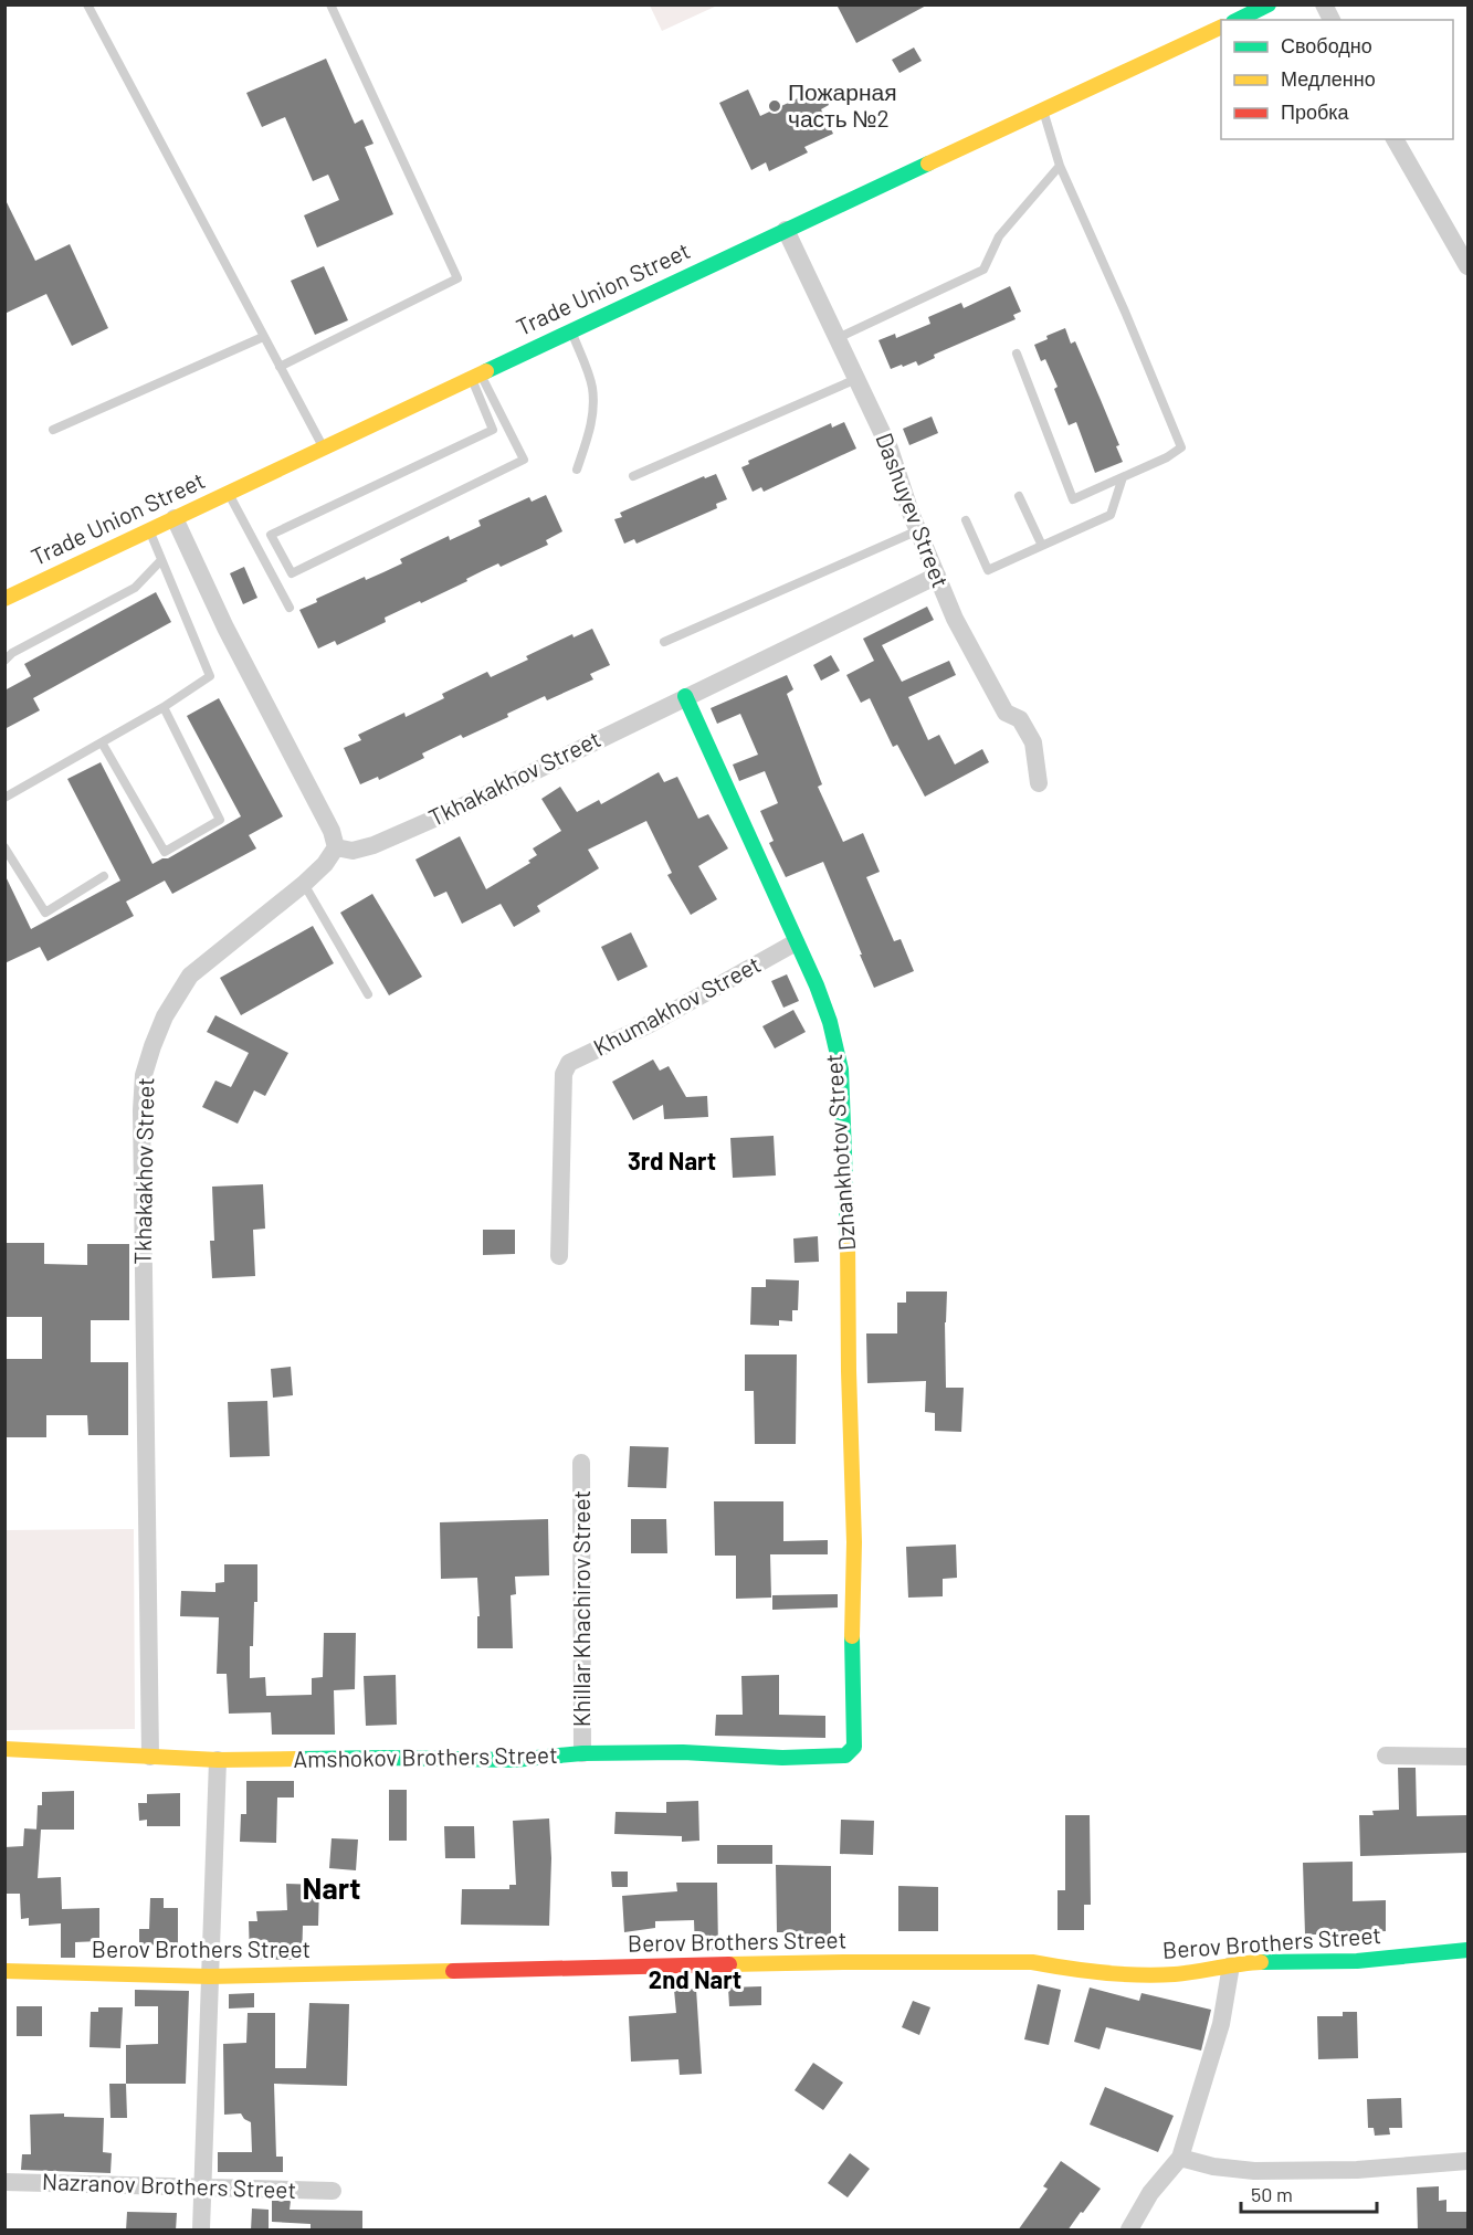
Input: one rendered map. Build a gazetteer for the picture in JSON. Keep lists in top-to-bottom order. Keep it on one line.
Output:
{"streets":{"street":["Trade Union Street","Dashuyev Street","Tkhakakhov Street","Khumakhov Street","Dzhankhotov Street","Khillar Khachirov Street","Amshokov Brothers Street","Berov Brothers Street","Nazranov Brothers Street"]},"crossings":[["Trade Union Street","Dashuyev Street"],["Tkhakakhov Street","Dzhankhotov Street"],["Tkhakakhov Street","Amshokov Brothers Street"],["Khumakhov Street","Dzhankhotov Street"],["Dzhankhotov Street","Amshokov Brothers Street"],["Khillar Khachirov Street","Amshokov Brothers Street"]],"districts":["3rd Nart","Nart","2nd Nart"],"places":["Пожарная часть №2"],"legend":["Свободно","Медленно","Пробка"],"scale_bar":"50 m"}
